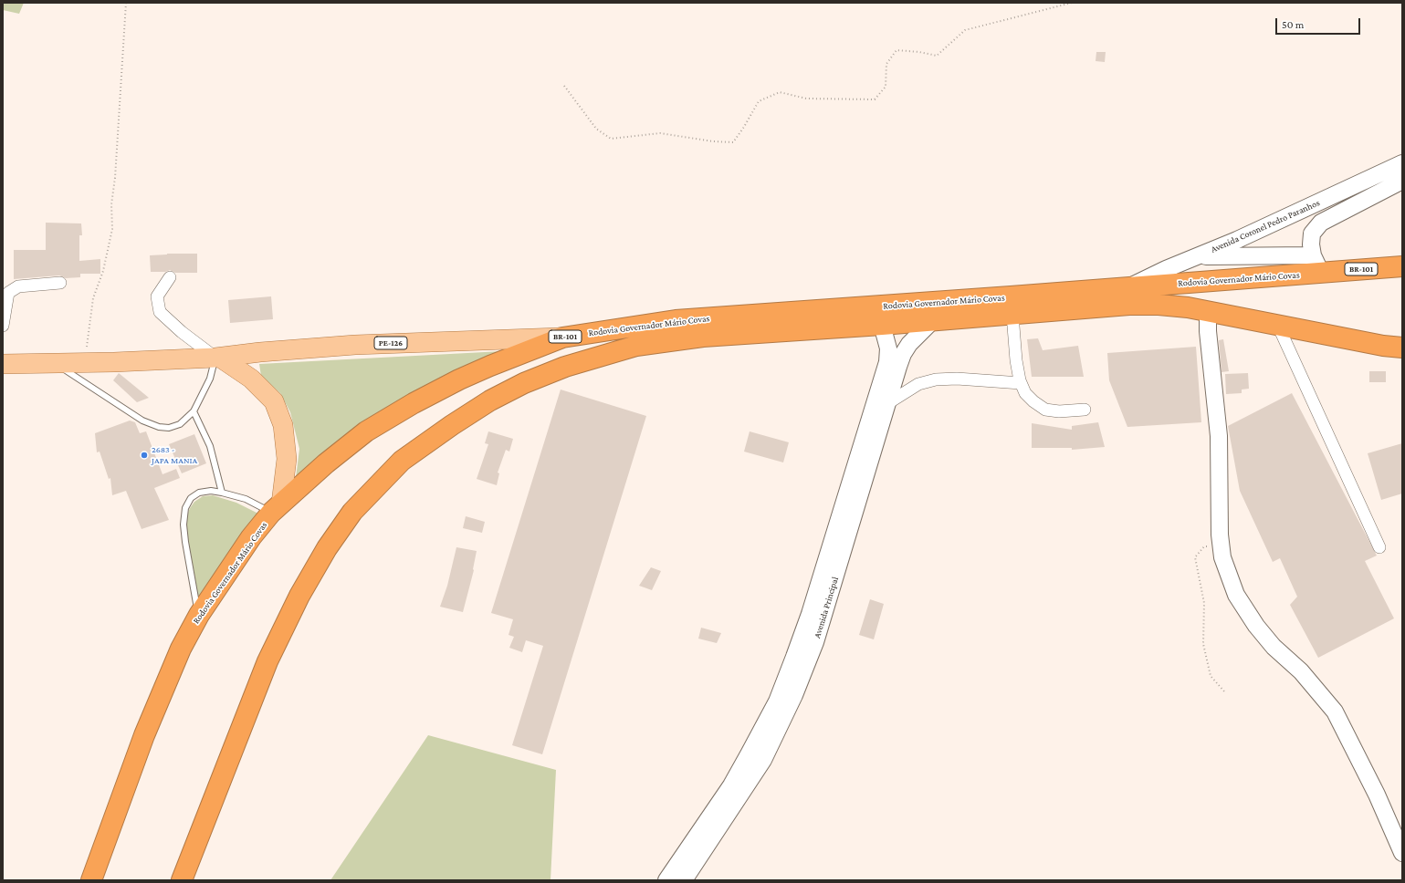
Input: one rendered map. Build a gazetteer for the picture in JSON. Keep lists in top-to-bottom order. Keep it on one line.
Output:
{"streets":{"highway":["BR-101","Rodovia Governador Mário Covas"],"main road":["PE-126"],"street":["Avenida Coronel Pedro Paranhos","Avenida Principal"]},"crossings":[["Avenida Coronel Pedro Paranhos","Rodovia Governador Mário Covas"],["Rodovia Governador Mário Covas","PE-126"],["Rodovia Governador Mário Covas","Avenida Principal"]],"places":["2683 - JAPA MANIA"],"scale_bar":"50 m"}
